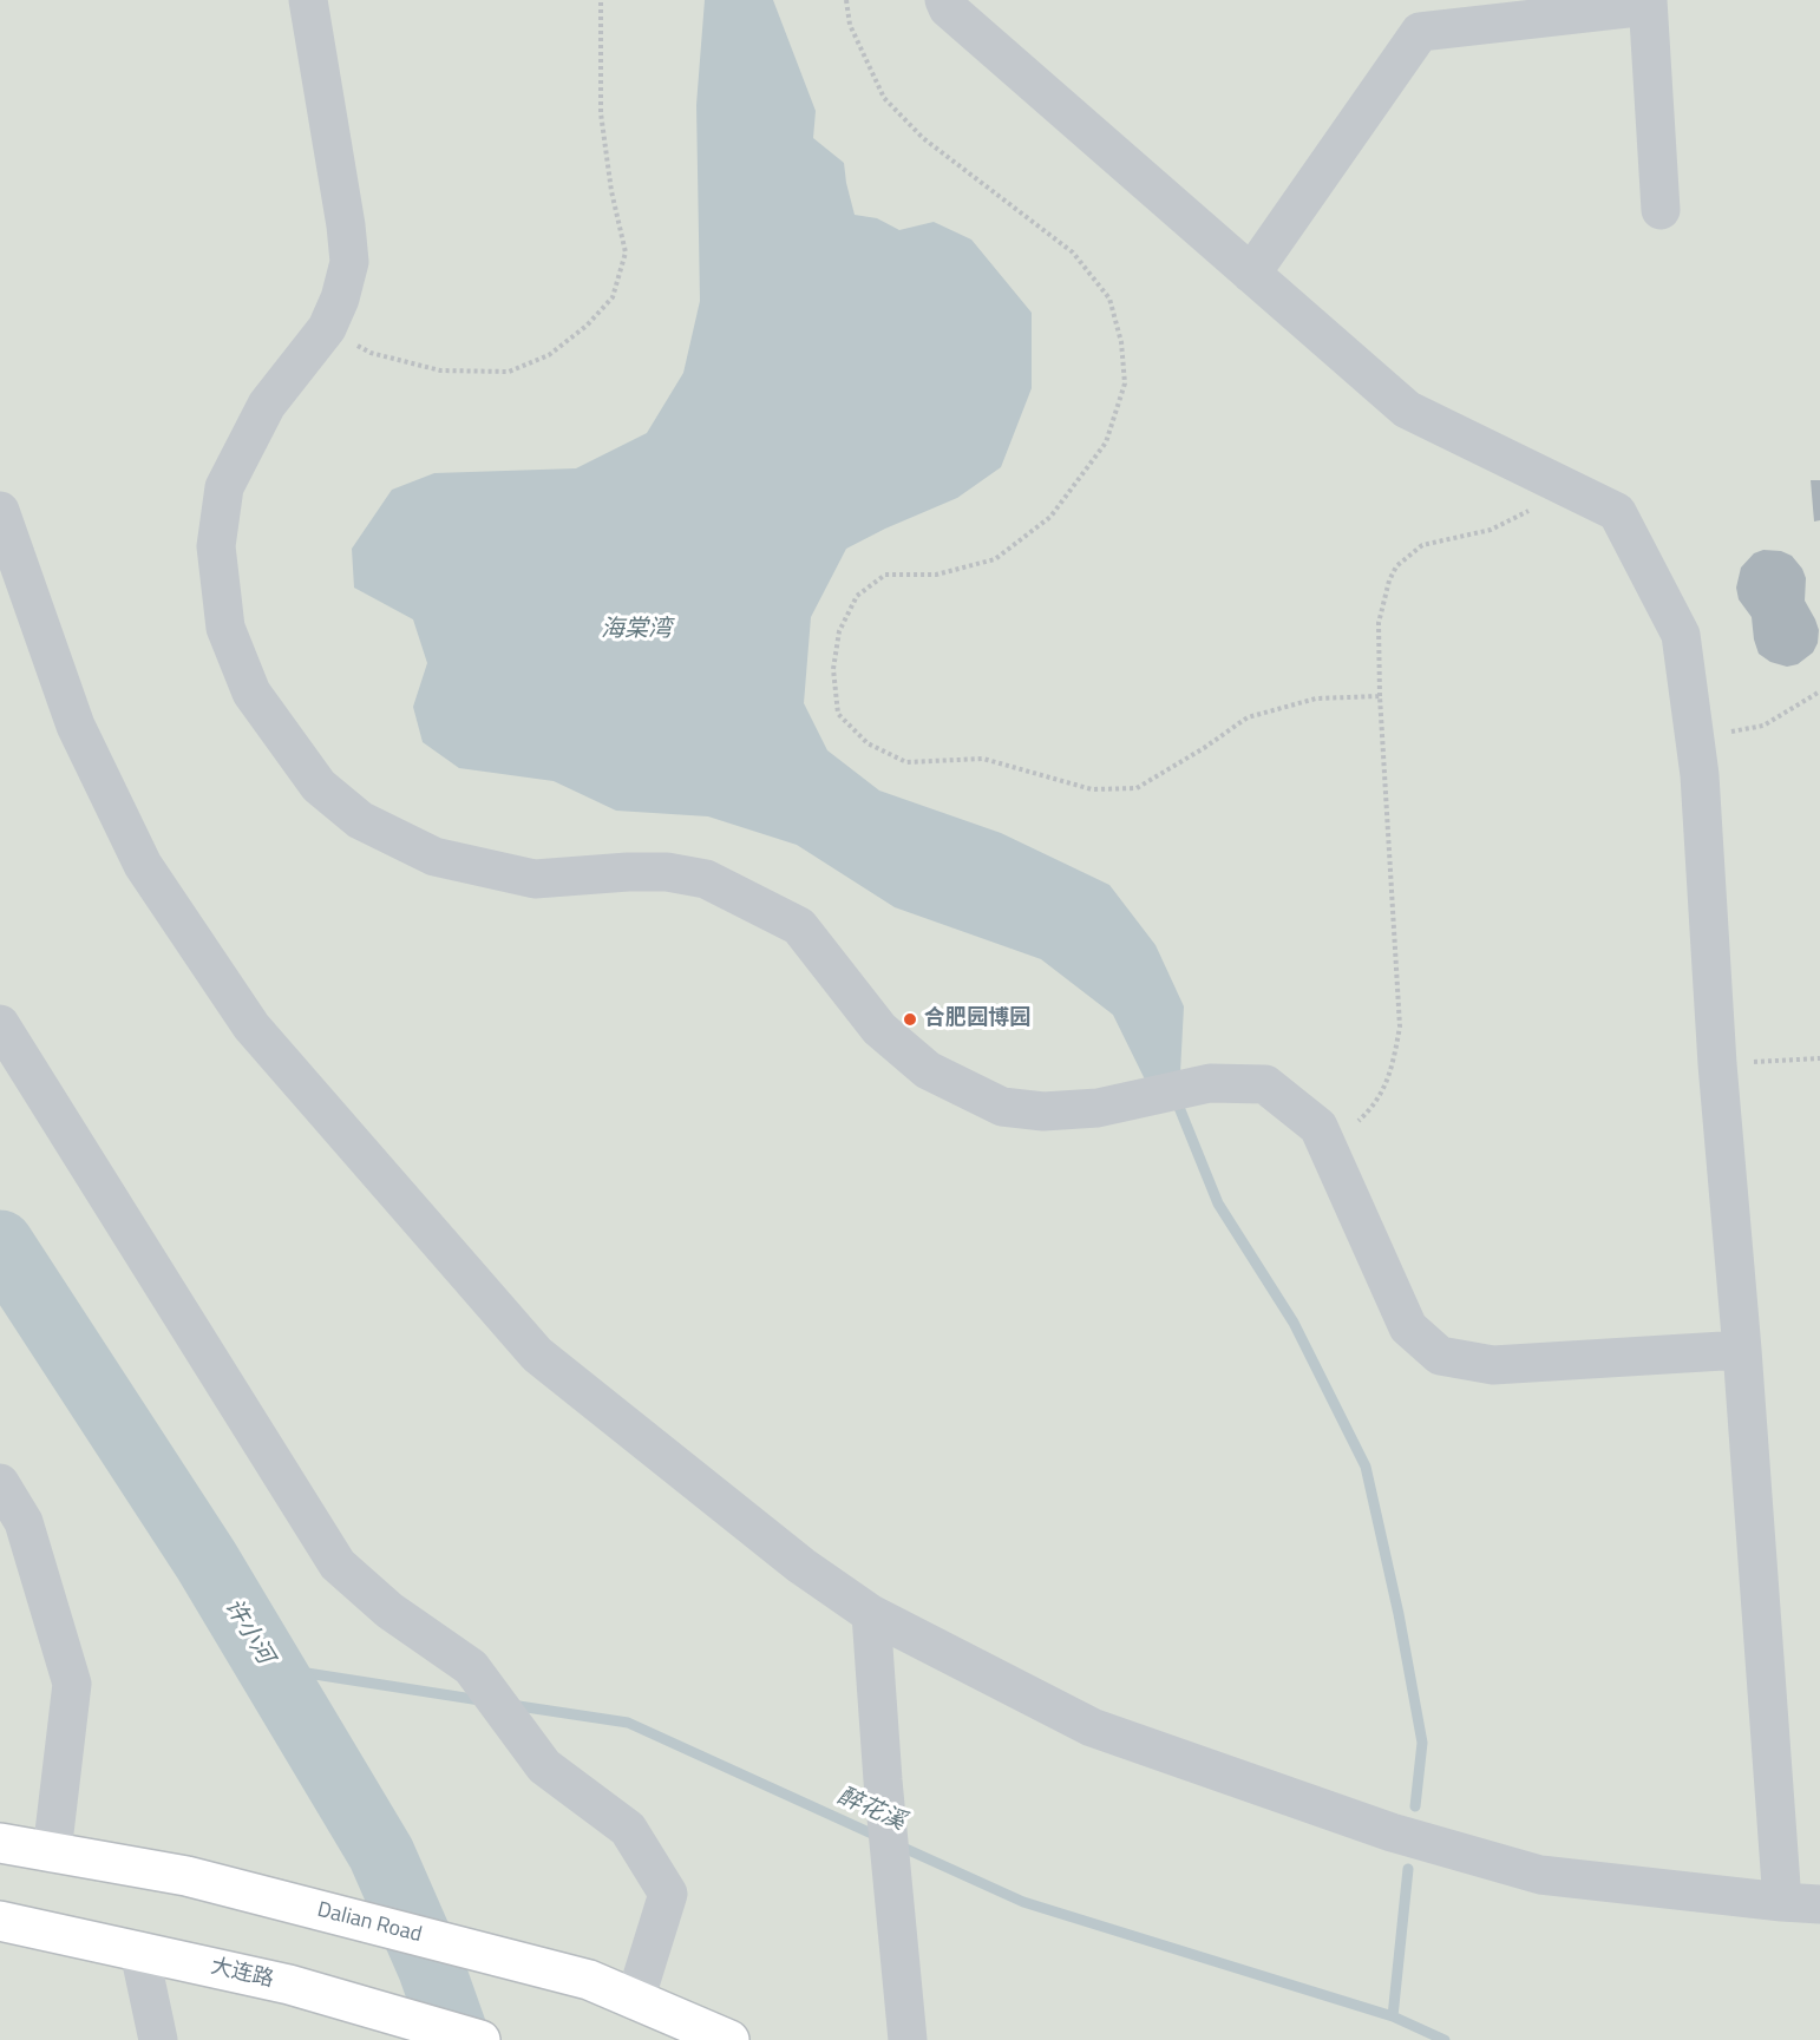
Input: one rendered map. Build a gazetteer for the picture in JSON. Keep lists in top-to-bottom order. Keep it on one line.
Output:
{"streets":{"main road":["Dalian Road","大连路"]},"water":["海棠湾","许小河","醉花溪"],"places":["合肥园博园"]}
